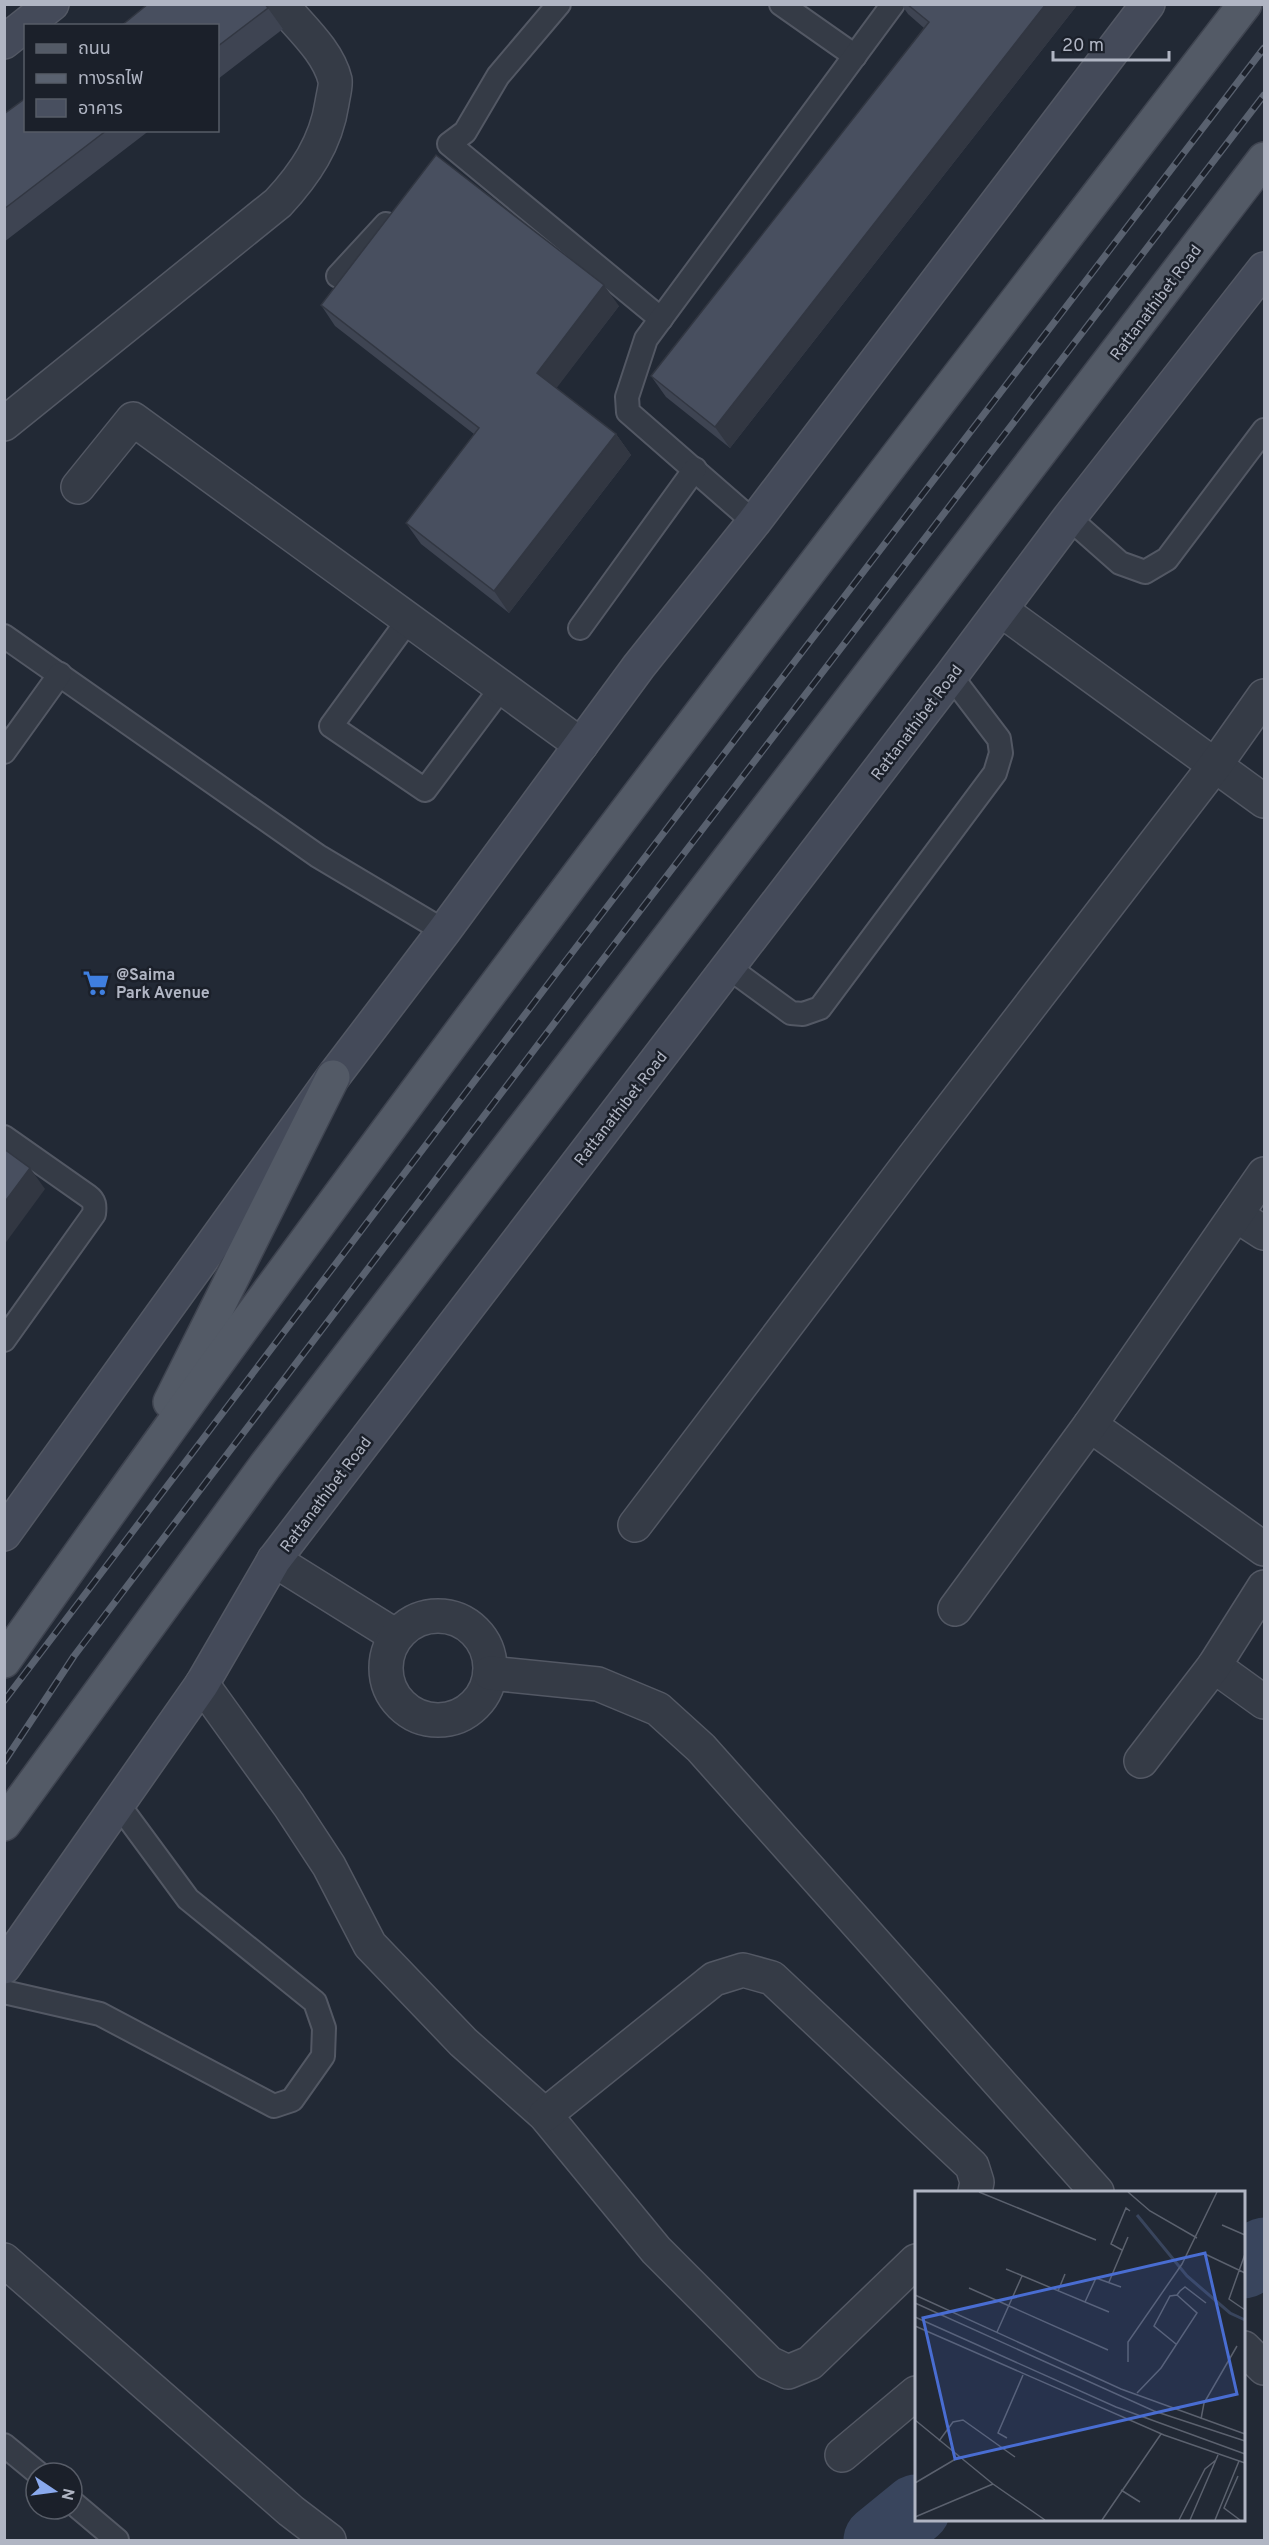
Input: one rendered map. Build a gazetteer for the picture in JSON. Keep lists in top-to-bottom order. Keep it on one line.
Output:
{"streets":{"main road":["Rattanathibet Road"]},"places":{"supermarket":["@Saima Park Avenue"]},"legend":["ถนน","ทางรถไฟ","อาคาร"],"scale_bar":"20 m","north":"right"}
